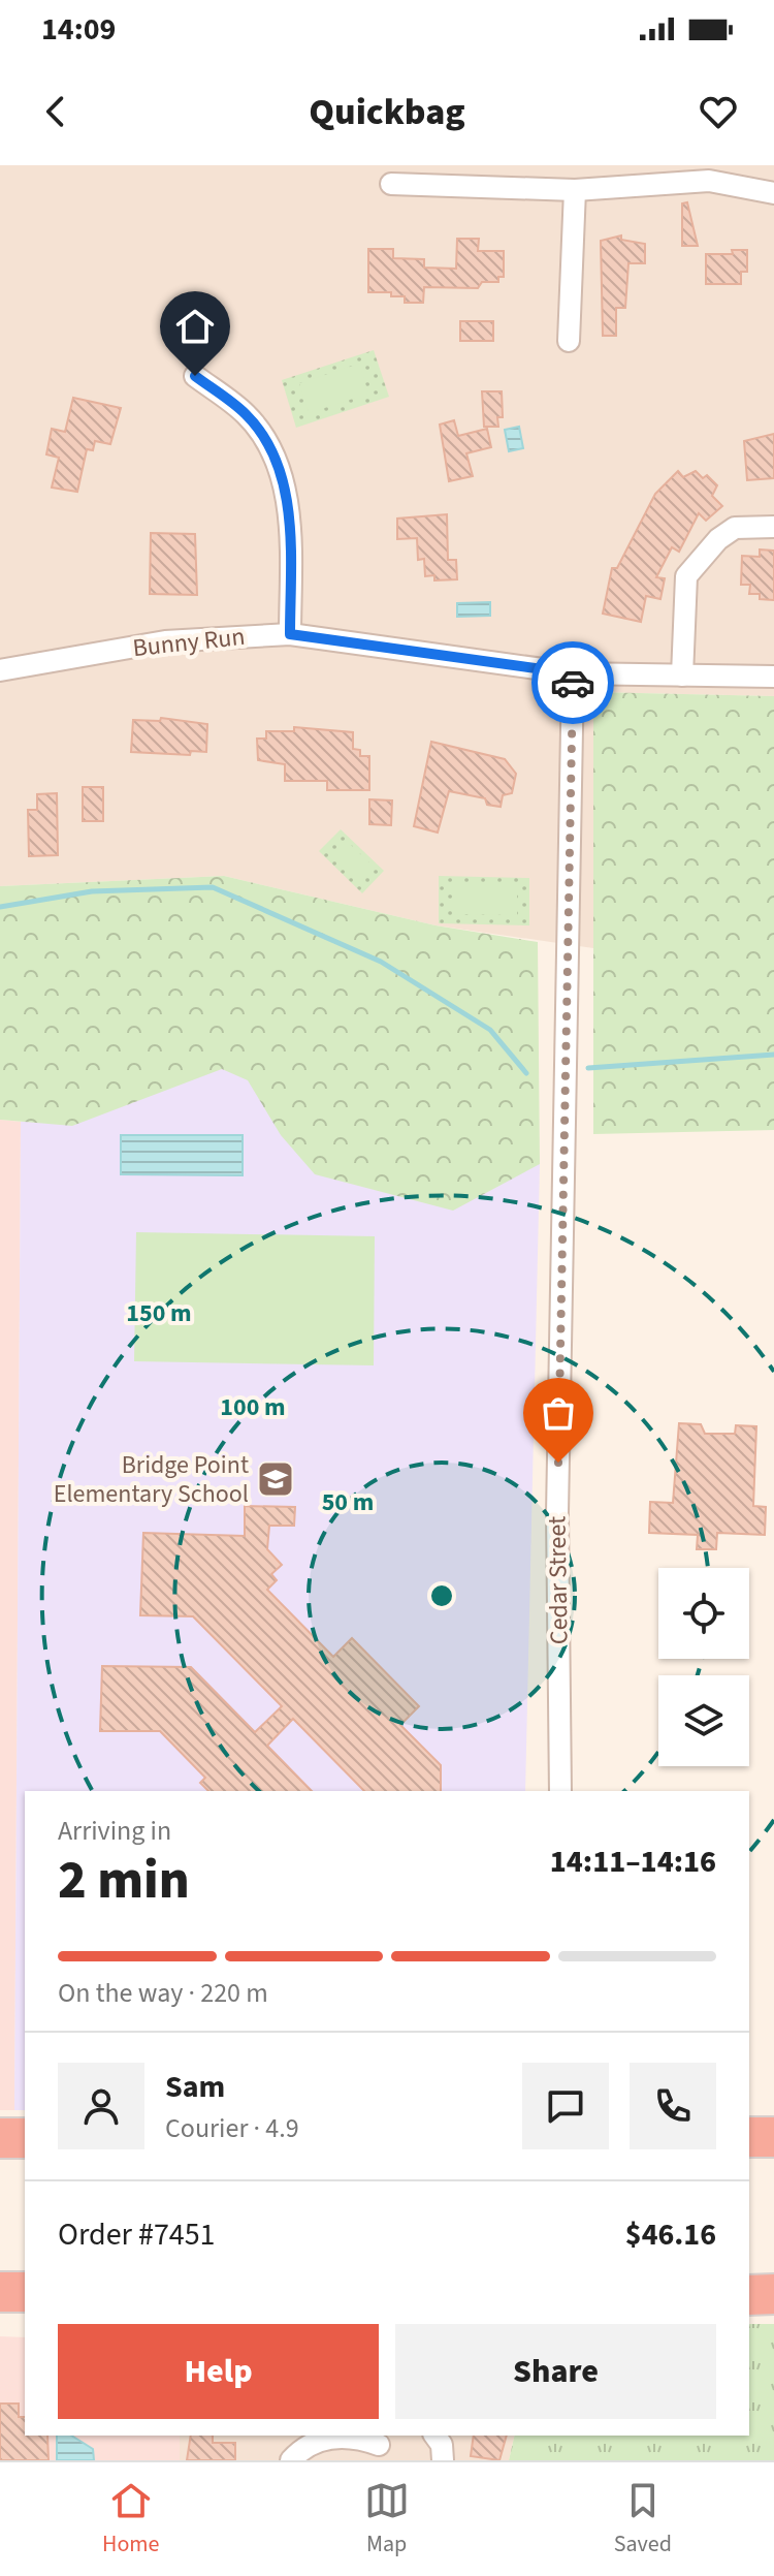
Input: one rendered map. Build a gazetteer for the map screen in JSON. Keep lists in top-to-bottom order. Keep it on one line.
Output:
{"streets":{"street":["Bunny Run","Cedar Street"]},"crossings":[["Bunny Run","Cedar Street"]],"places":{"school or university":["Bridge Point Elementary School"]},"page":{"status":"14:09","header":"Quickbag","heading":["2 min","Arriving in","14:11–14:16"],"panel":["Sam","Courier · 4.9","Order #7451","$46.16"],"bar":"On the way · 220 m","buttons":["Help","Share"],"tabs":["Home","Map","Saved"]},"rings":["150 m","100 m","50 m"]}
